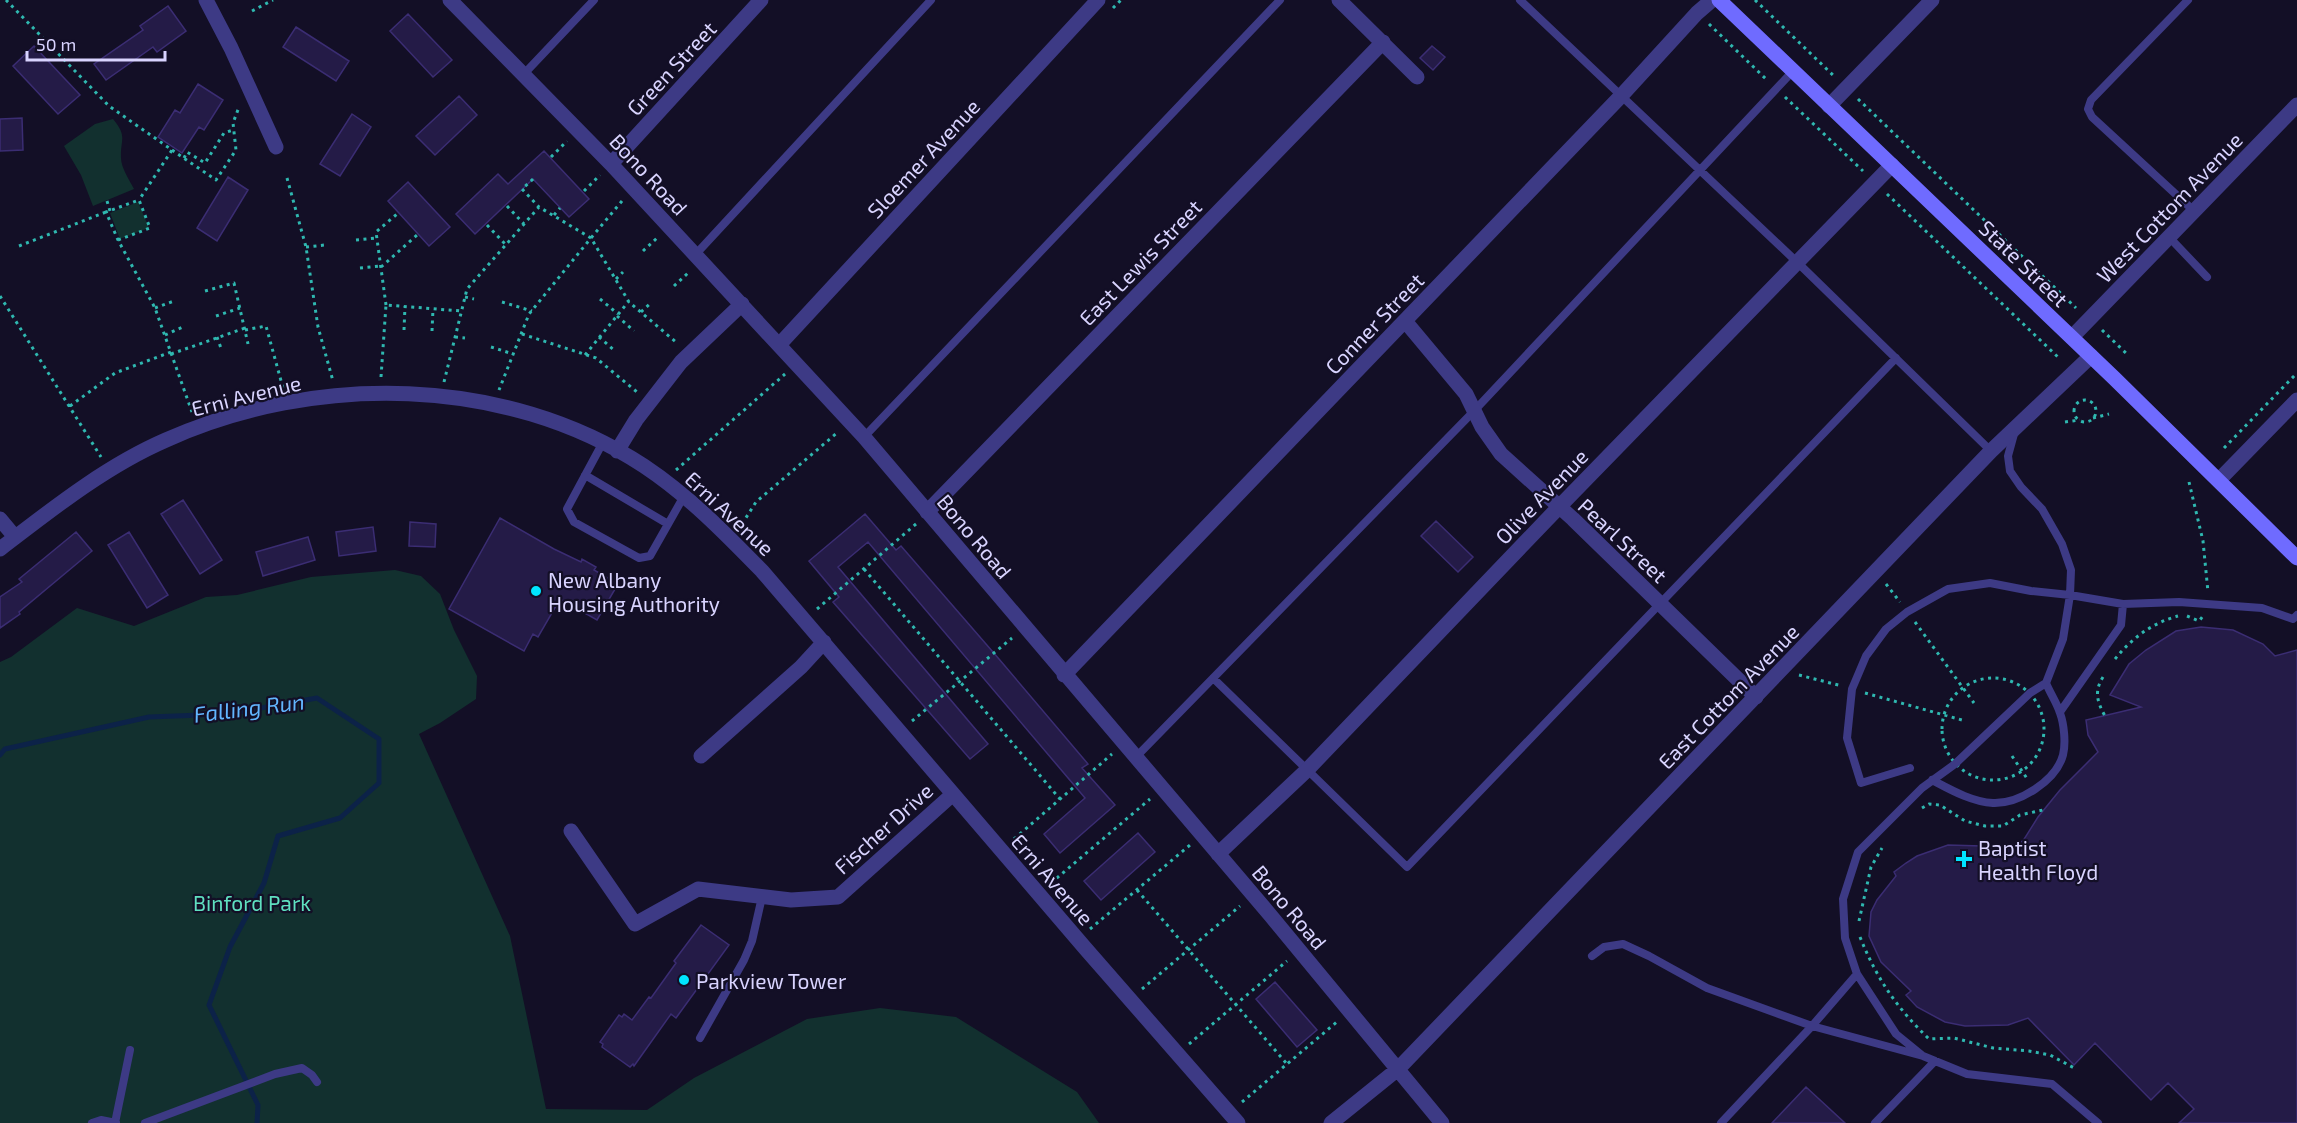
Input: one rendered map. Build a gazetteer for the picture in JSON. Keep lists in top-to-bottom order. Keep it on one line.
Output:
{"streets":{"main road":["State Street"],"street":["Green Street","Sloemer Avenue","Bono Road","West Cottom Avenue","East Lewis Street","Conner Street","Erni Avenue","Olive Avenue","Pearl Street","East Cottom Avenue","Fischer Drive"]},"crossings":[["Green Street","Bono Road"],["Sloemer Avenue","Bono Road"],["Bono Road","East Lewis Street"],["Bono Road","Conner Street"],["Bono Road","Olive Avenue"],["Bono Road","East Cottom Avenue"],["West Cottom Avenue","State Street"],["State Street","Olive Avenue"],["State Street","East Cottom Avenue"],["Conner Street","Pearl Street"],["Erni Avenue","Fischer Drive"],["Olive Avenue","Pearl Street"],["Pearl Street","East Cottom Avenue"]],"water":["Falling Run"],"parks":["Binford Park"],"places":{"other":["New Albany Housing Authority","Parkview Tower"],"health":["Baptist Health Floyd"]},"scale_bar":"50 m"}
